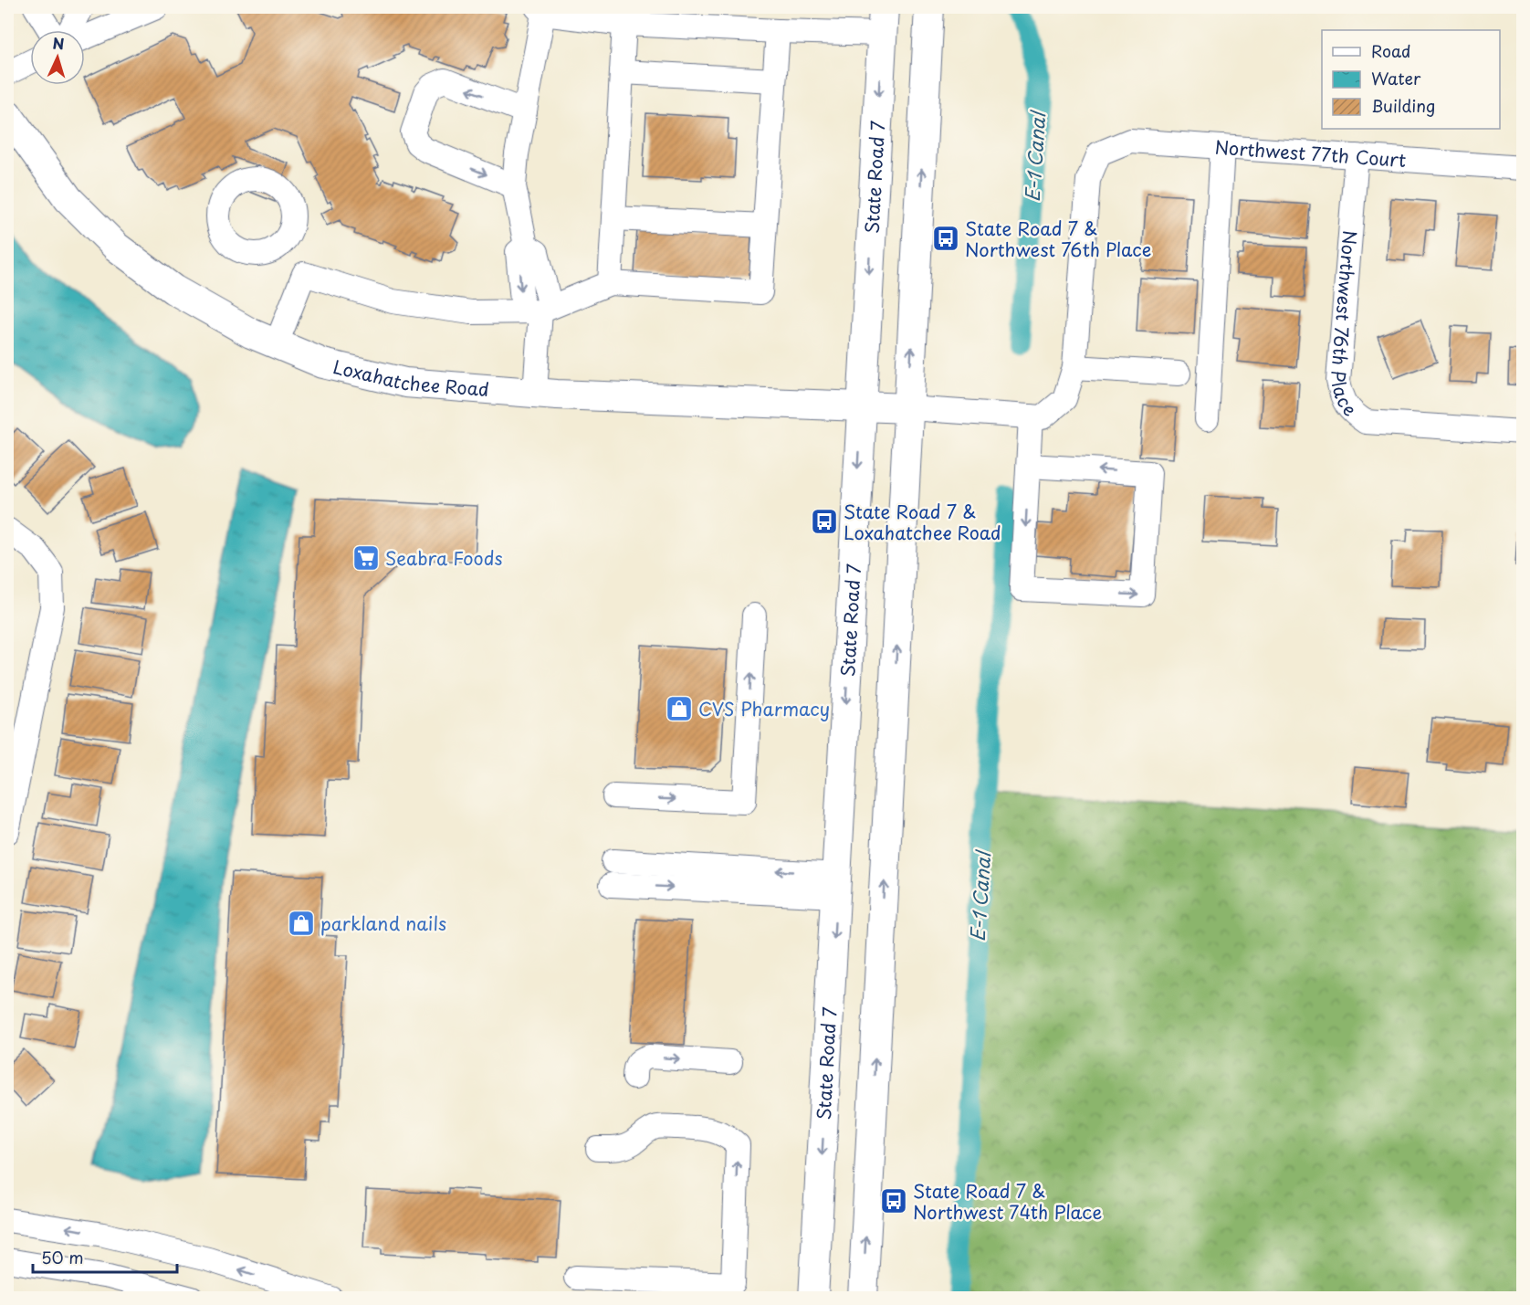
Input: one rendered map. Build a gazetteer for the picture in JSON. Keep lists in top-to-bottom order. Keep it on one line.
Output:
{"streets":{"main road":["State Road 7","Loxahatchee Road"],"street":["Northwest 77th Court","Northwest 76th Place"]},"crossings":[["Northwest 77th Court","Northwest 76th Place"],["State Road 7","Loxahatchee Road"]],"water":["E-1 Canal"],"places":{"bus stop":["State Road 7 & Northwest 76th Place","State Road 7 & Loxahatchee Road","State Road 7 & Northwest 74th Place"],"supermarket":["Seabra Foods"],"shop":["CVS Pharmacy","parkland nails"]},"legend":["Road","Water","Building"],"scale_bar":"50 m","north":"top"}
